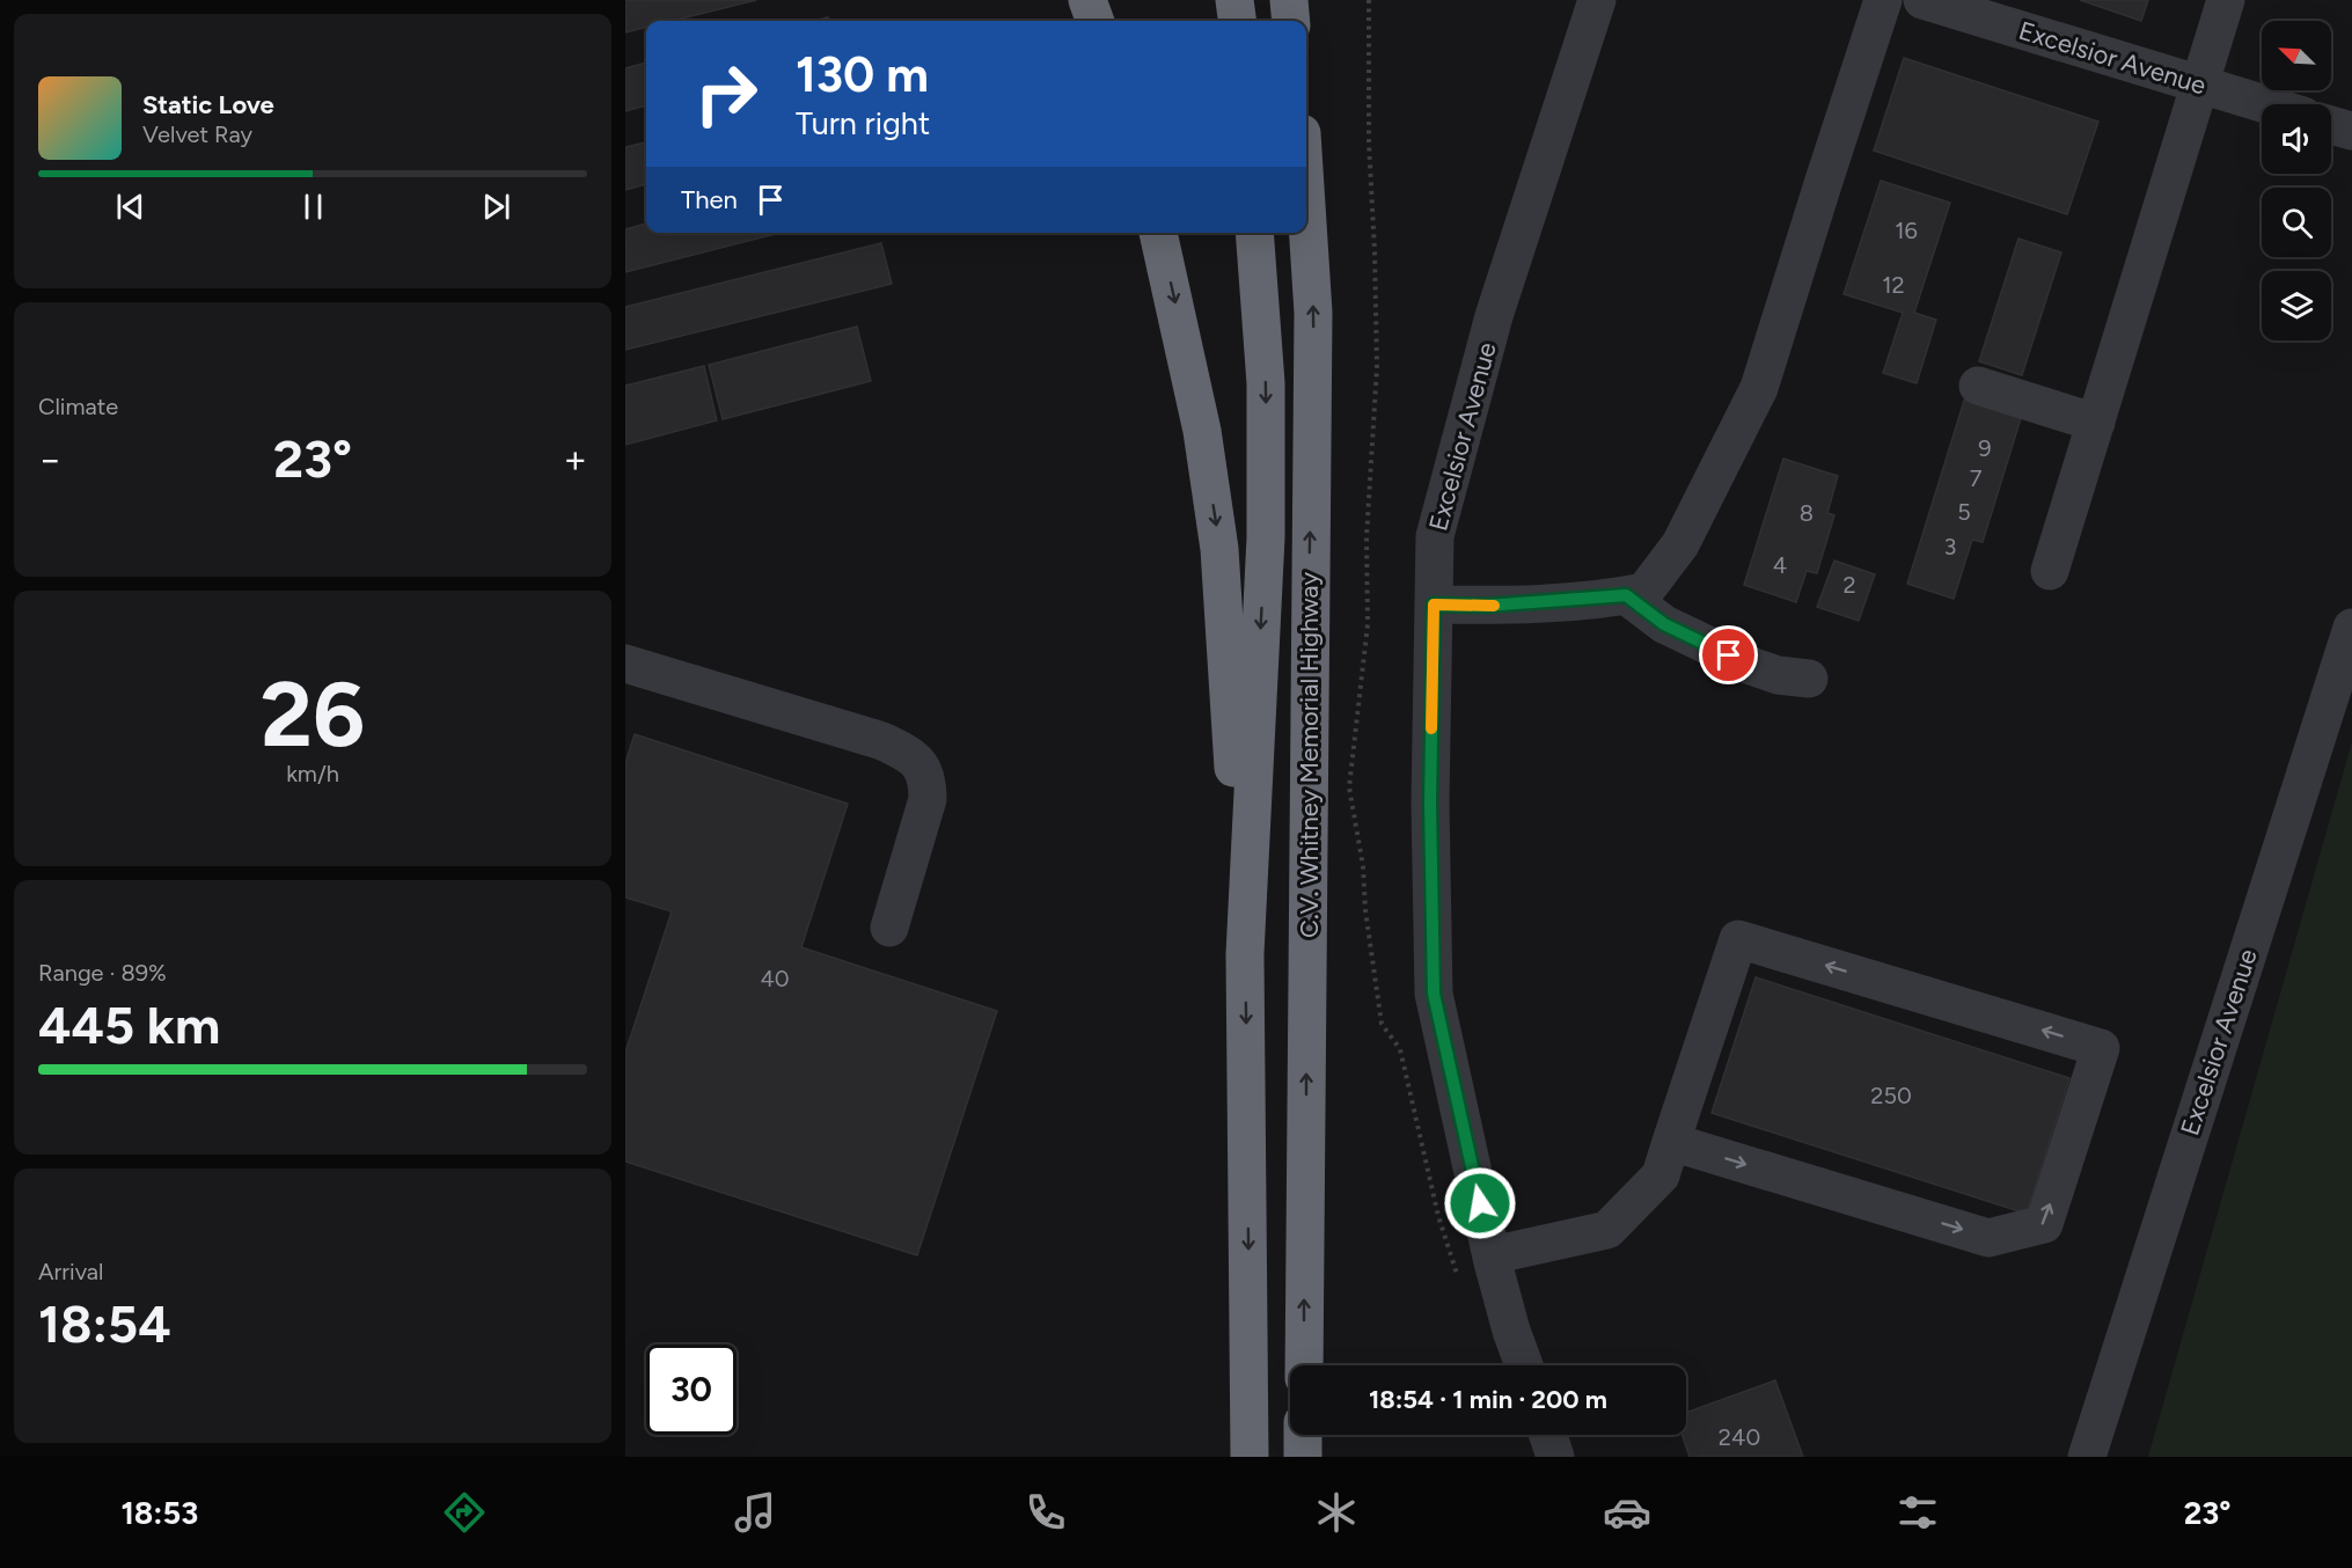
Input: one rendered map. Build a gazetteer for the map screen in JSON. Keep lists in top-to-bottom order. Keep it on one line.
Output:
{"streets":{"highway":["C.V. Whitney Memorial Highway"],"street":["Excelsior Avenue"]},"house_numbers":["16","12","9","7","5","8","3","4","2","40","250","240"],"north":"top left","page":{"turn":["130 m","Turn right"],"song":["Static Love","Velvet Ray"],"then":"Then","tile":["Climate",["26","km/h"],["Range · 89%","445 km"],["Arrival","18:54"]],"heat":["−","23°","+"],"limit":"30","trip":"18:54 · 1 min · 200 m","tabs":["18:53","23°"]}}
